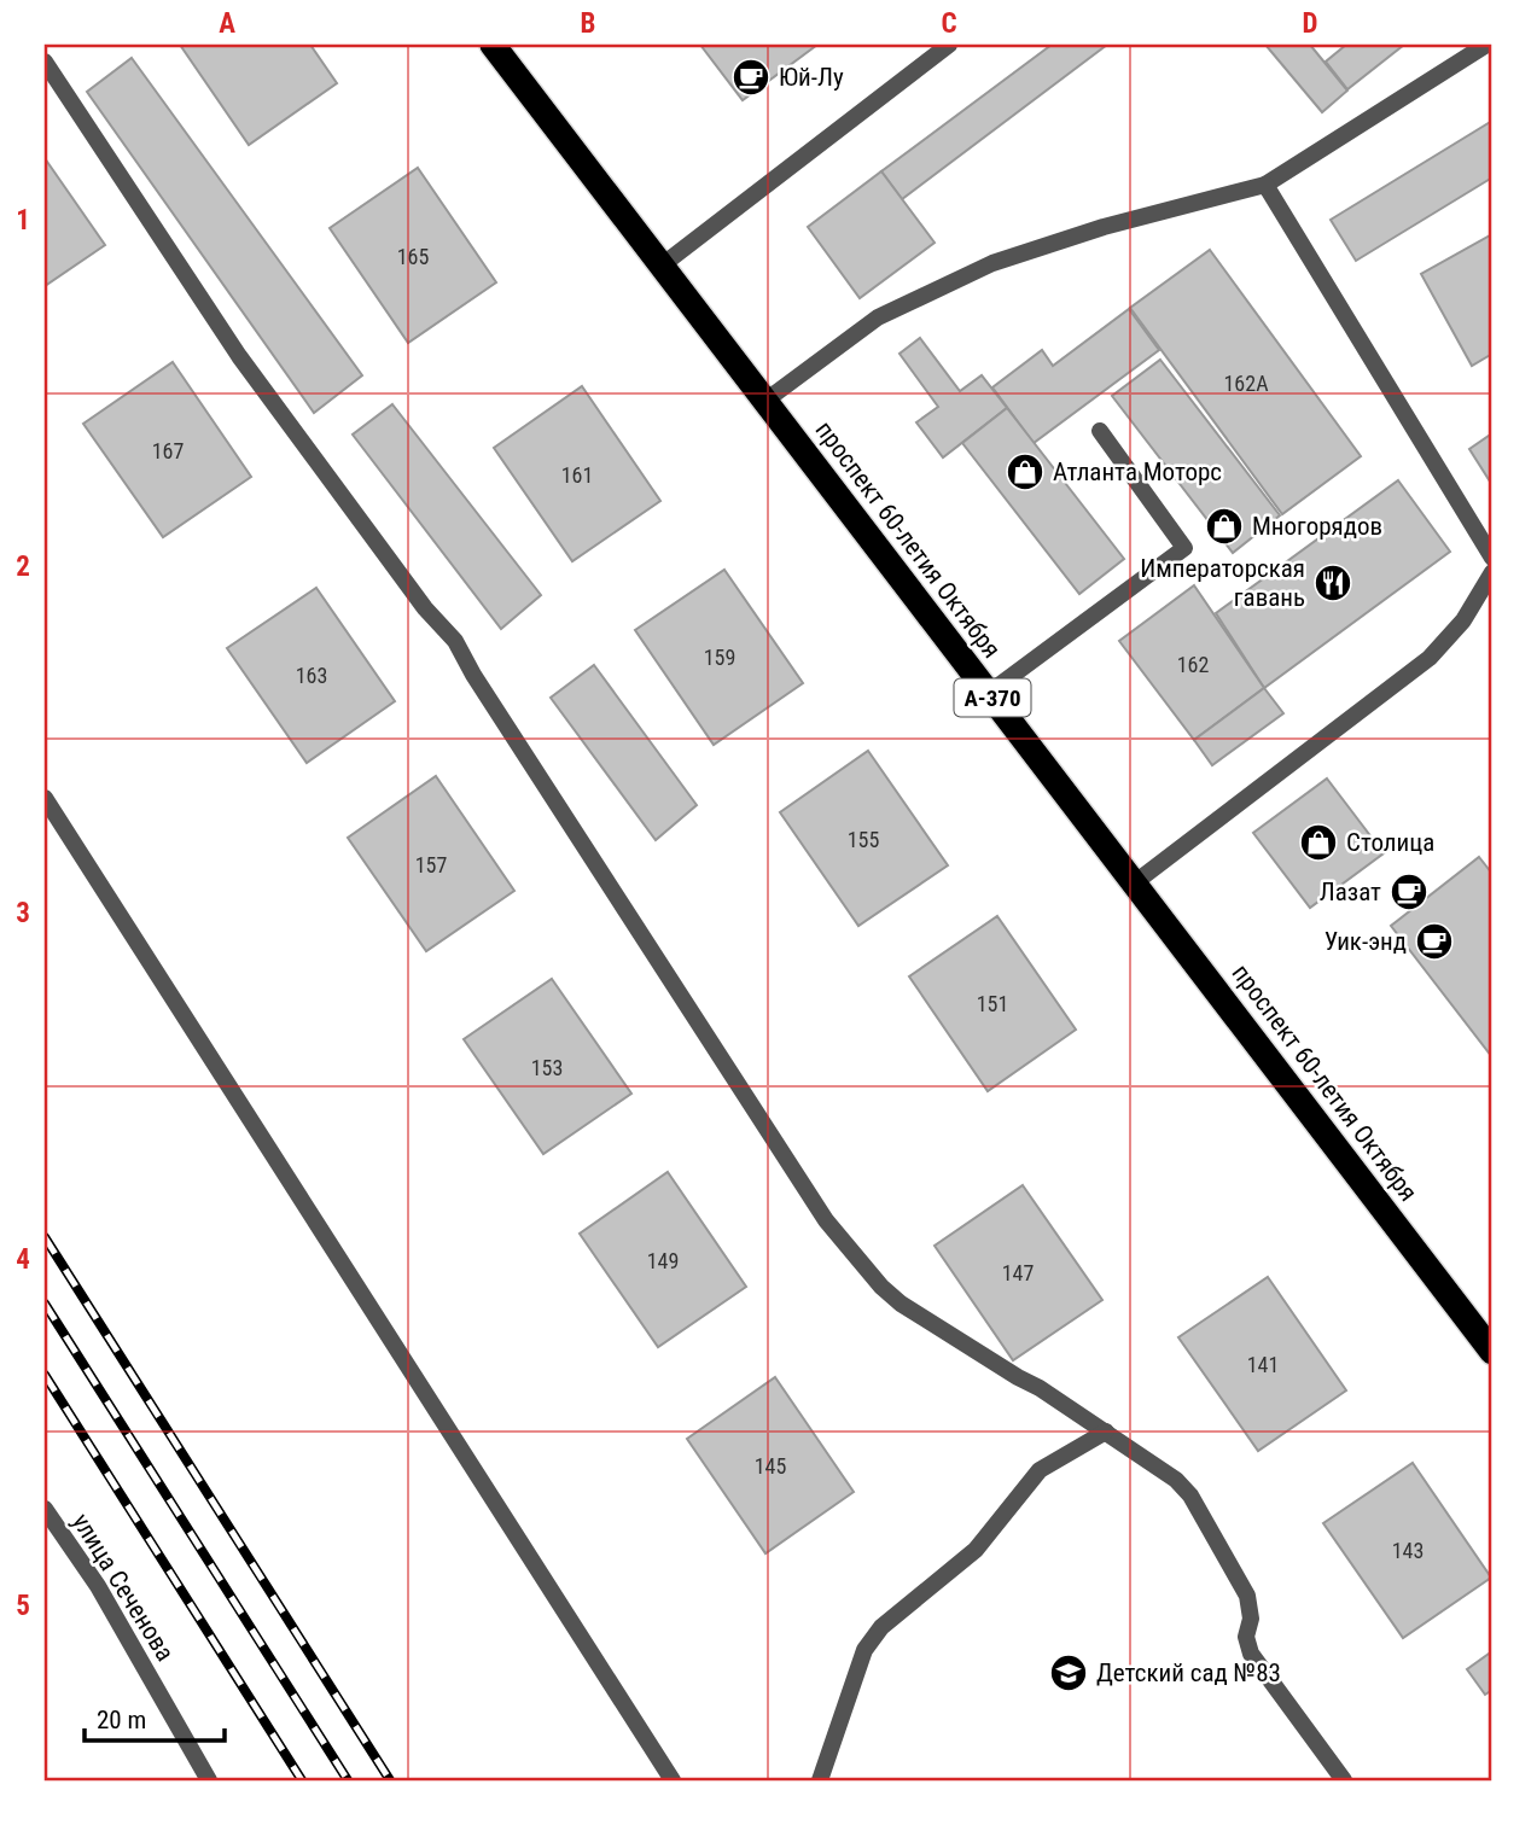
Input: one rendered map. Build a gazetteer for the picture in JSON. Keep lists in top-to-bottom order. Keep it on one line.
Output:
{"streets":{"highway":["проспект 60-летия Октября","А-370"],"street":["улица Сеченова"]},"places":{"cafe":["Юй-Лу","Лазат","Уик-энд"],"shop":["Атланта Моторс","Многорядов","Столица"],"restaurant":["Императорская гавань"],"school or university":["Детский сад №83"]},"house_numbers":["165","162А","167","161","159","162","163","155","157","151","153","149","147","141","145","143"],"scale_bar":"20 m","grid":{"columns":["A","B","C","D"],"rows":["1","2","3","4","5"]}}
